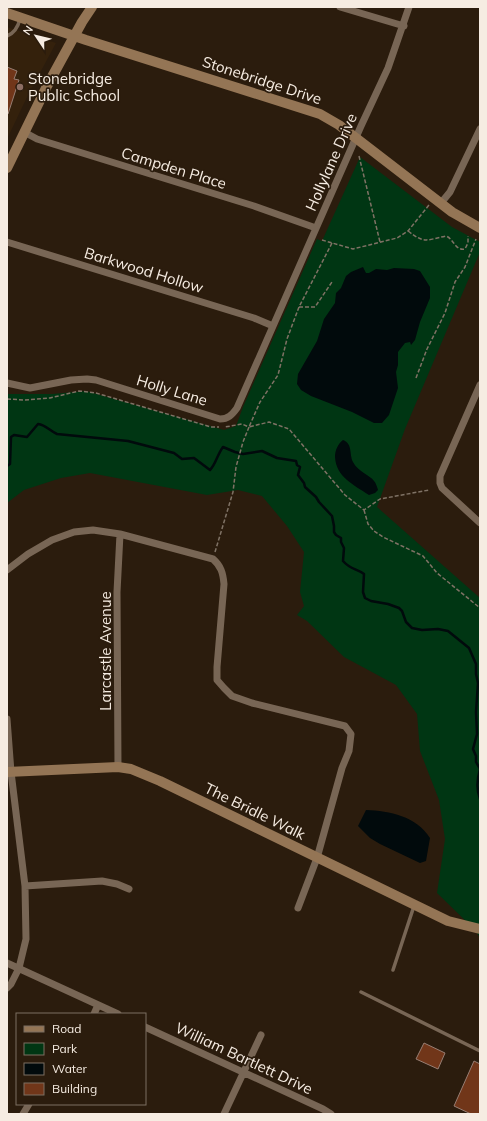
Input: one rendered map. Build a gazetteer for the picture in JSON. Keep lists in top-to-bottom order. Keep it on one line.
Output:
{"streets":{"street":["Stonebridge Drive","Hollylane Drive","Campden Place","Barkwood Hollow","Holly Lane","Larcastle Avenue","The Bridle Walk","William Bartlett Drive"]},"crossings":[["Stonebridge Drive","Hollylane Drive"],["Hollylane Drive","Campden Place"],["Hollylane Drive","Barkwood Hollow"],["Hollylane Drive","Holly Lane"],["Barkwood Hollow","Holly Lane"],["Larcastle Avenue","The Bridle Walk"]],"places":["Stonebridge Public School"],"legend":["Road","Park","Water","Building"],"north":"top left"}
